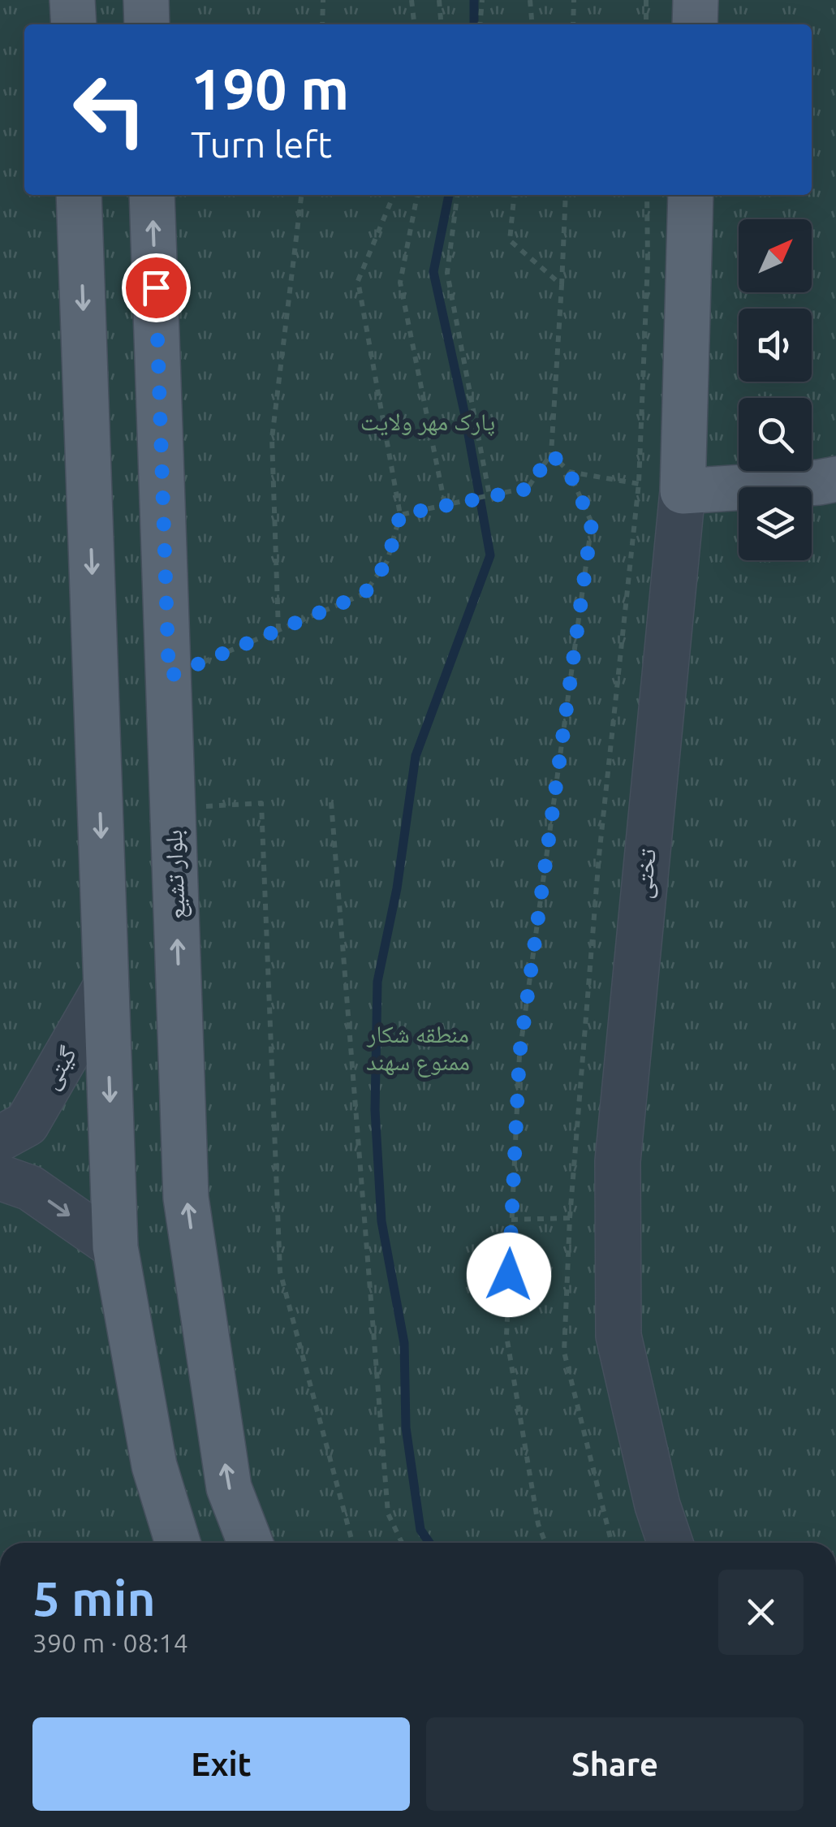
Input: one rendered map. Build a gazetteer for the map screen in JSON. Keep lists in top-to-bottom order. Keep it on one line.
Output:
{"streets":{"main road":["تختی","بلوار تشیع"],"street":["گیتی"]},"parks":["پارک مهر ولایت","منطقه شکار ممنوع سهند"],"north":"top right","page":{"turn":["190 m","Turn left"],"heading":["5 min","390 m · 08:14"],"buttons":["Exit","Share"]}}
